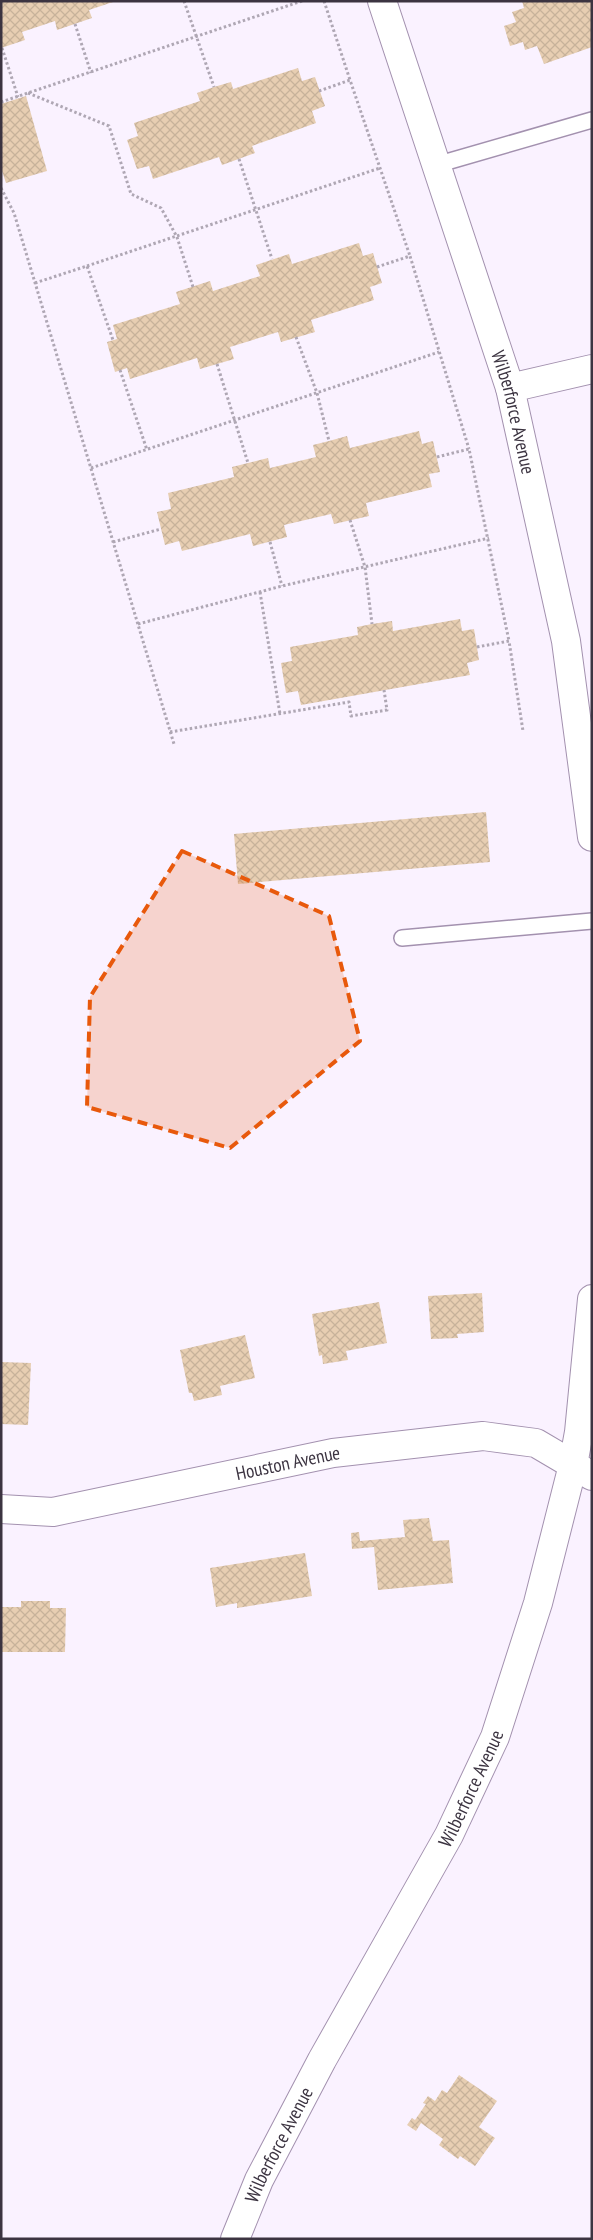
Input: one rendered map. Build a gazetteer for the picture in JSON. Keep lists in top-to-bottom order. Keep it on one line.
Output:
{"streets":{"street":["Wilberforce Avenue","Houston Avenue"]},"crossings":[["Wilberforce Avenue","Houston Avenue"]]}
